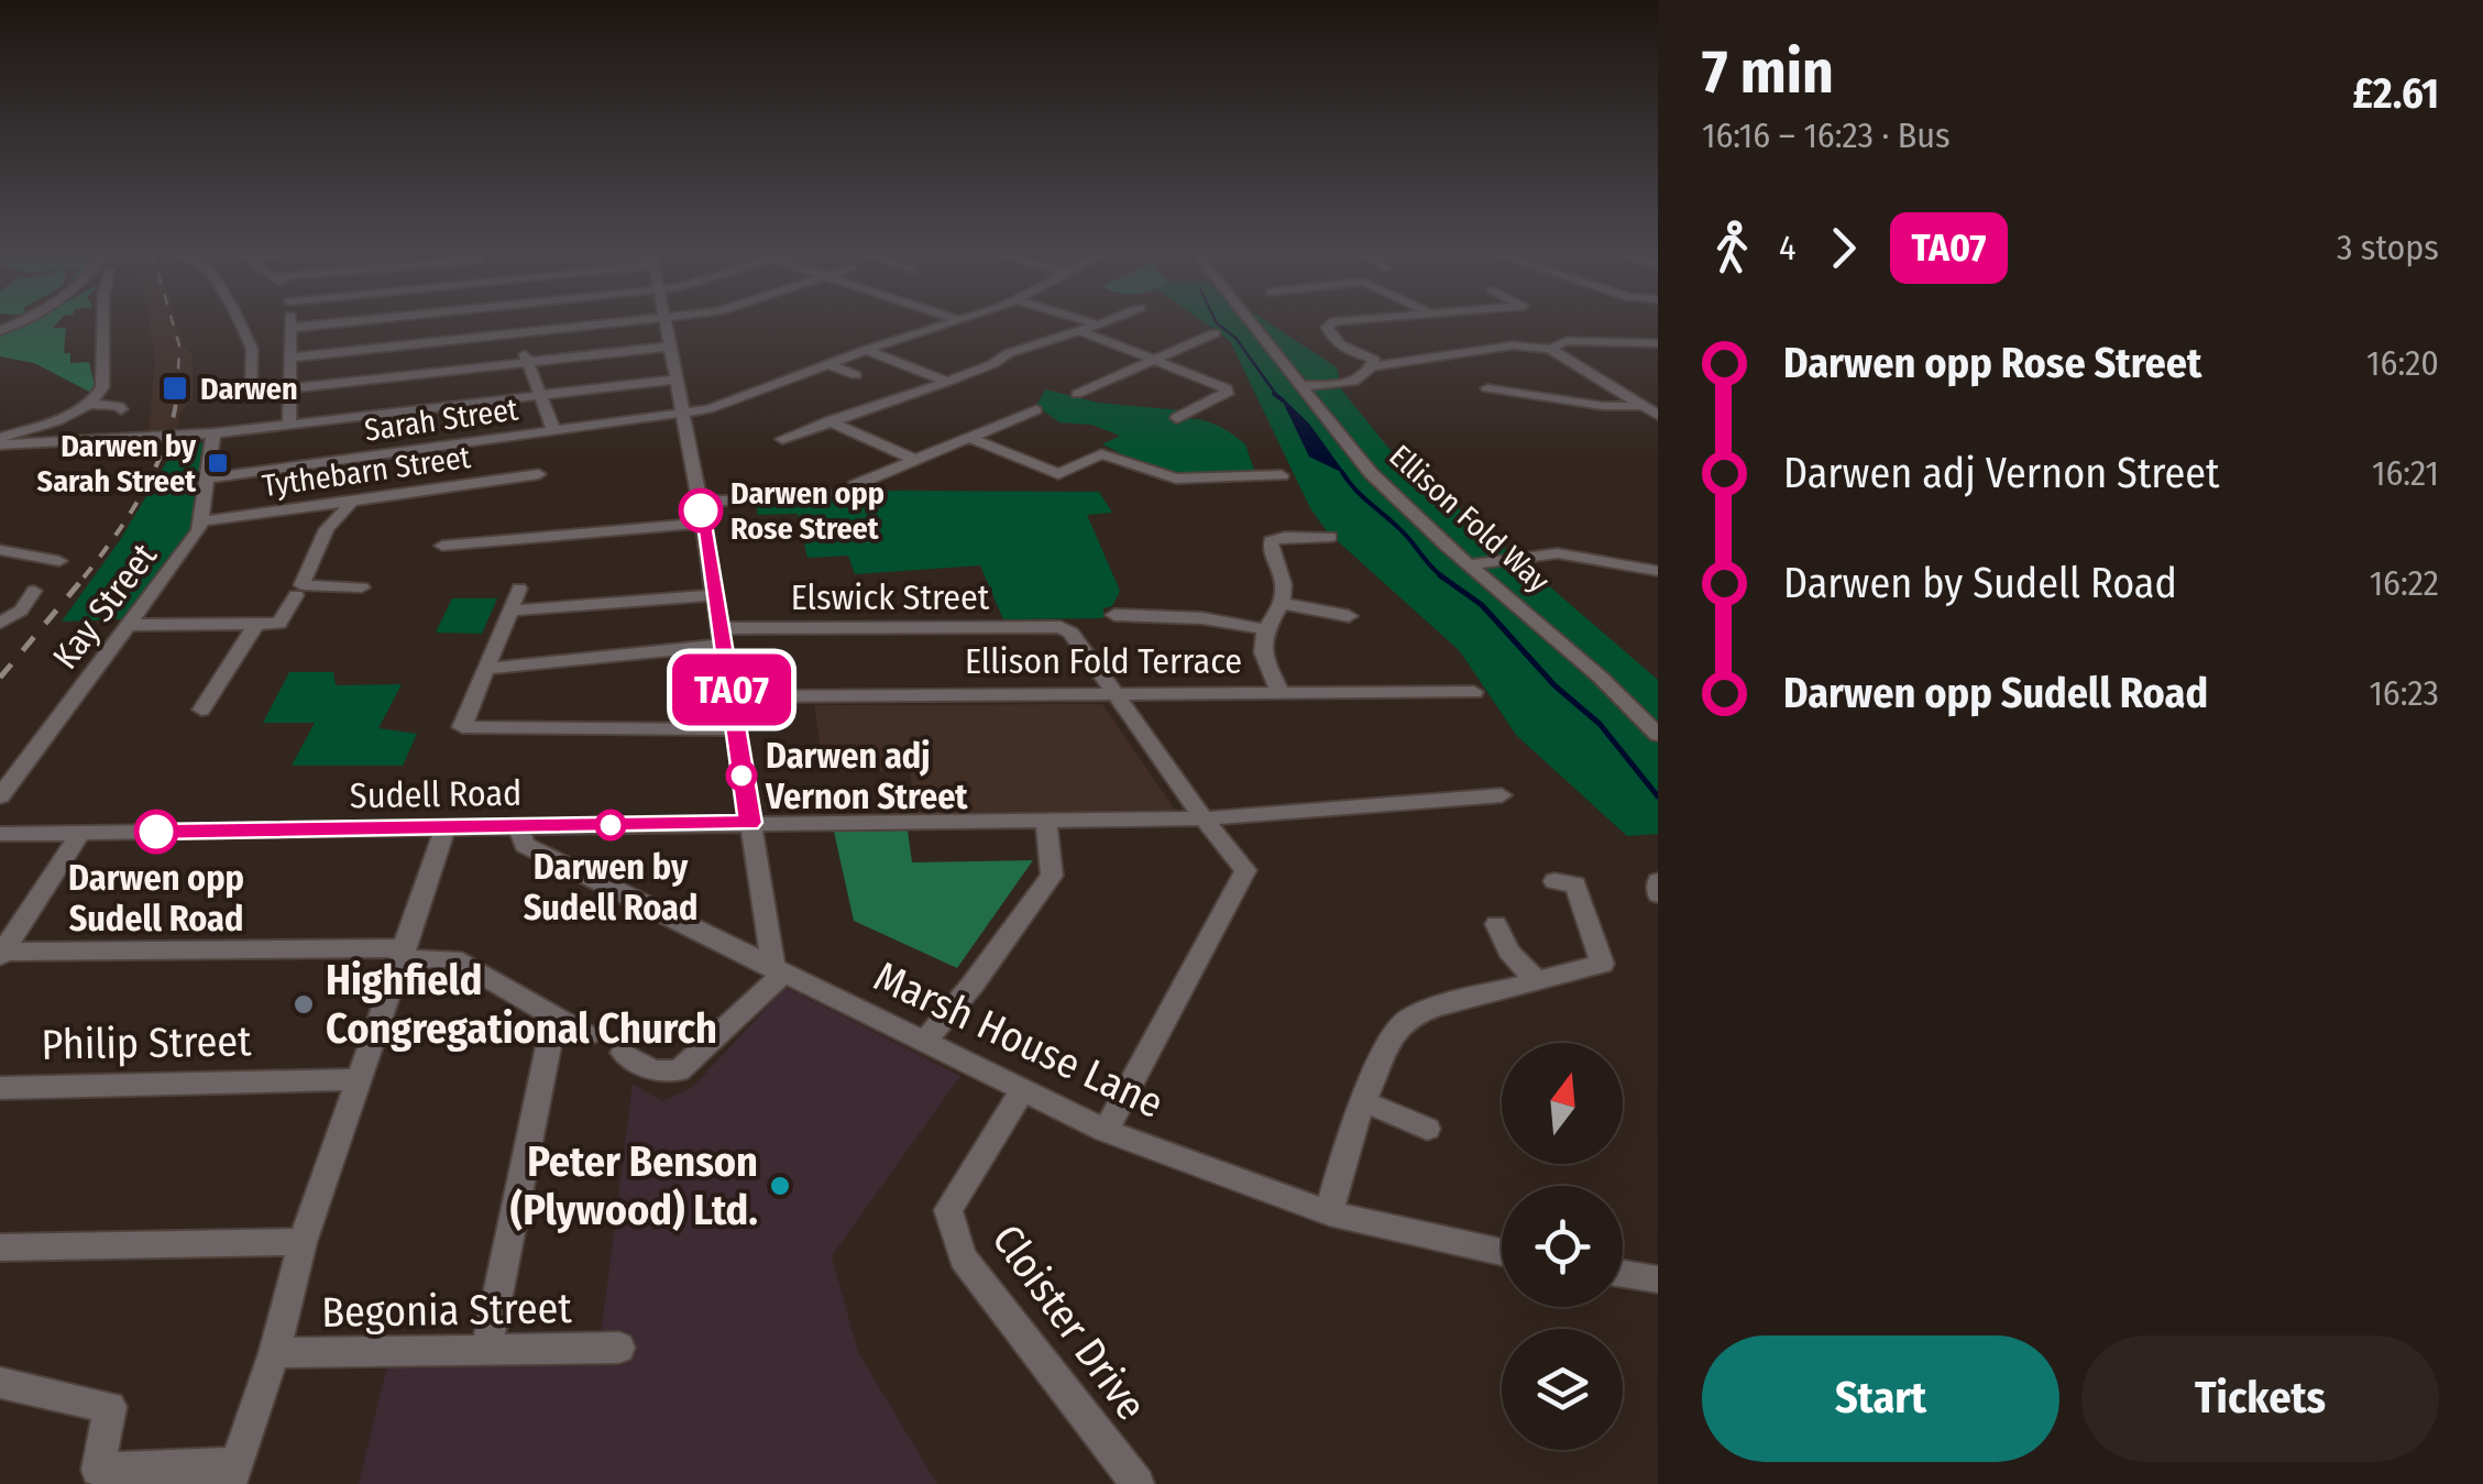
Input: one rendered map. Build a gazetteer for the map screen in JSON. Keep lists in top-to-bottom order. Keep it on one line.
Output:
{"streets":{"street":["Sarah Street","Tythebarn Street","Ellison Fold Way","Elswick Street","Kay Street","Ellison Fold Terrace","Sudell Road","Marsh House Lane","Philip Street","Begonia Street","Cloister Drive"]},"crossings":[["Sarah Street","Kay Street"],["Tythebarn Street","Kay Street"],["Elswick Street","Ellison Fold Terrace"],["Sudell Road","Marsh House Lane"],["Marsh House Lane","Cloister Drive"]],"places":{"transit":["Darwen","Darwen by Sarah Street"],"other":["Darwen opp Rose Street","Darwen adj Vernon Street","Darwen by Sudell Road","Darwen opp Sudell Road","Highfield Congregational Church","Peter Benson (Plywood) Ltd."]},"lines":["bus line TA07"],"north":"top","page":{"on_map":"TA07","heading":["7 min","16:16 – 16:23 · Bus","£2.61"],"legs":["4","TA07","3 stops"],"list":[{"name":"Darwen opp Rose Street","value":"16:20"},{"name":"Darwen adj Vernon Street","value":"16:21"},{"name":"Darwen by Sudell Road","value":"16:22"},{"name":"Darwen opp Sudell Road","value":"16:23"}],"buttons":["Start","Tickets"]}}
